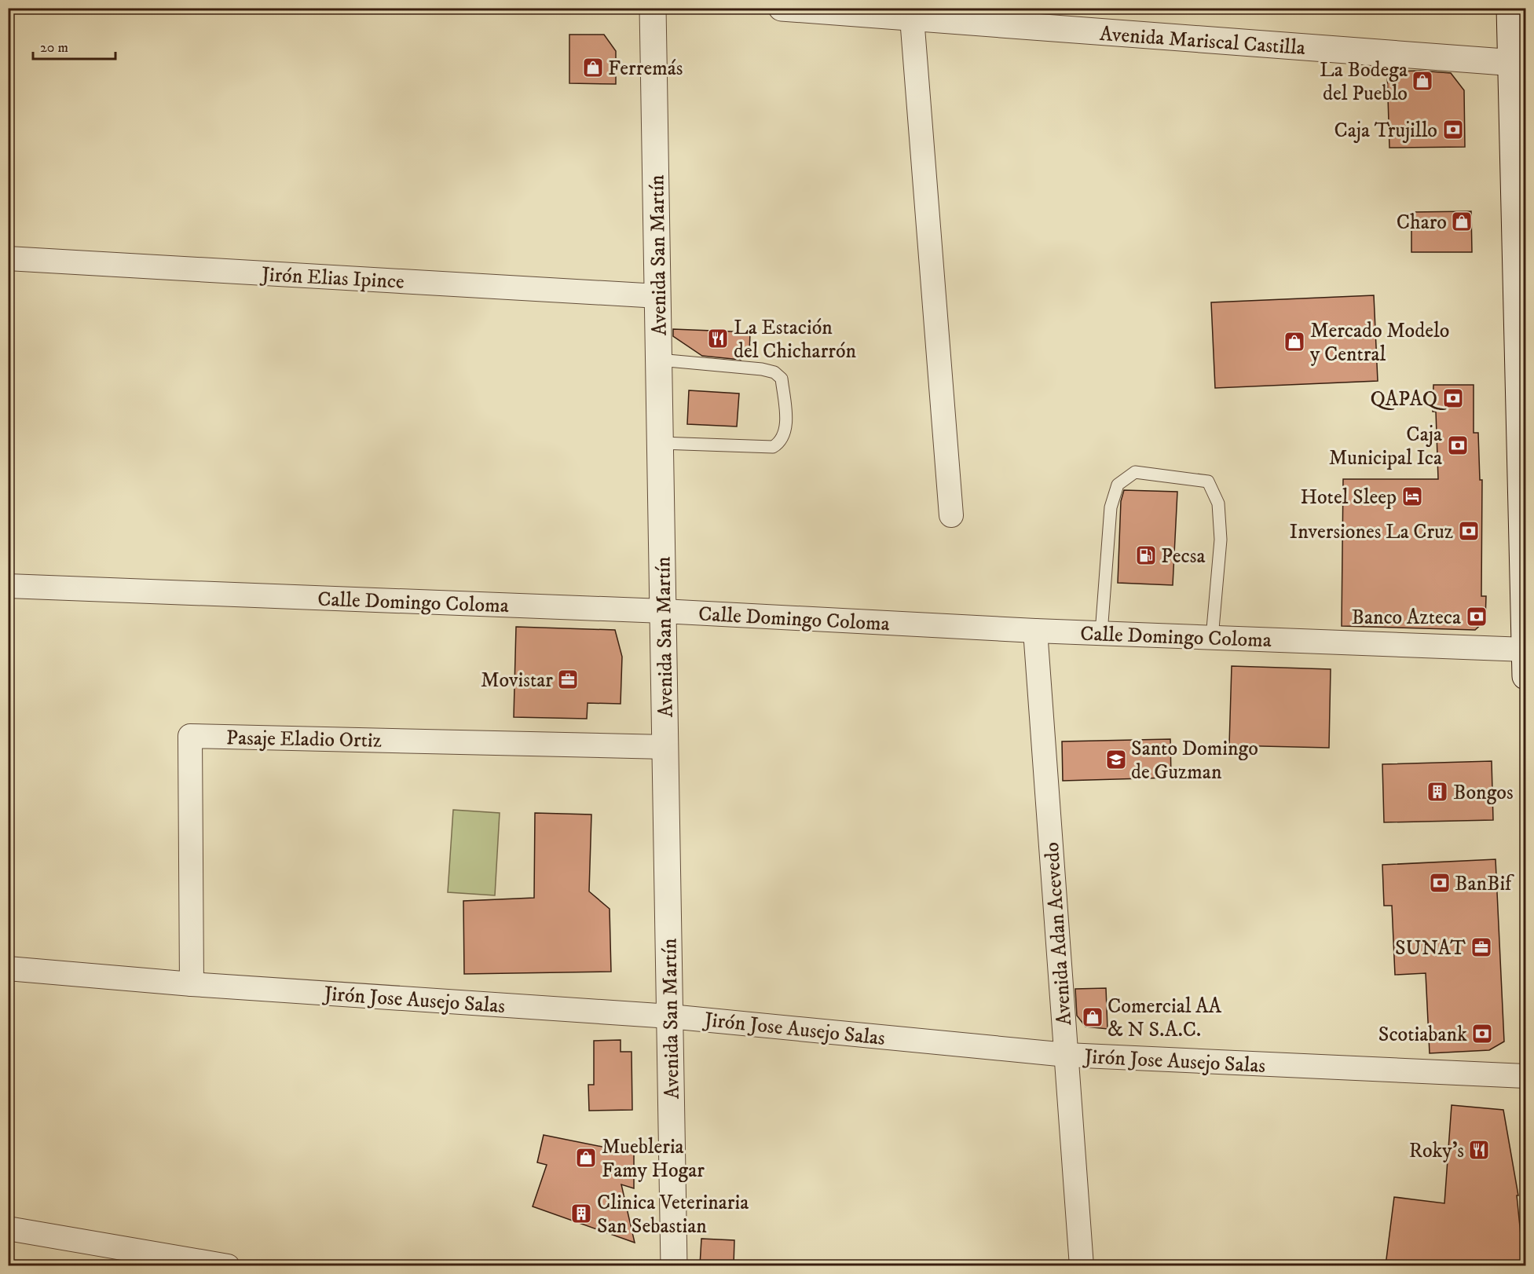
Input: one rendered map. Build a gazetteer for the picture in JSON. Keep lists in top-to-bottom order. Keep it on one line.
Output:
{"streets":{"street":["Avenida Mariscal Castilla","Avenida San Martín","Jirón Elias Ipince","Calle Domingo Coloma","Pasaje Eladio Ortiz","Avenida Adan Acevedo","Jirón Jose Ausejo Salas"]},"crossings":[["Avenida San Martín","Jirón Elias Ipince"],["Avenida San Martín","Calle Domingo Coloma"],["Avenida San Martín","Pasaje Eladio Ortiz"],["Avenida San Martín","Jirón Jose Ausejo Salas"],["Calle Domingo Coloma","Avenida Adan Acevedo"],["Pasaje Eladio Ortiz","Jirón Jose Ausejo Salas"],["Avenida Adan Acevedo","Jirón Jose Ausejo Salas"]],"places":{"shop":["Ferremás","La Bodega del Pueblo","Charo","Mercado Modelo y Central","Comercial AA & N S.A.C.","Muebleria Famy Hogar"],"bank":["Caja Trujillo","QAPAQ","Caja Municipal Ica","Inversiones La Cruz","Banco Azteca","BanBif","Scotiabank"],"restaurant":["La Estación del Chicharrón","Roky's"],"hotel":["Hotel Sleep"],"fuel station":["Pecsa"],"office":["Movistar","SUNAT"],"school or university":["Santo Domingo de Guzman"],"building":["Bongos","Clinica Veterinaria San Sebastian"]},"scale_bar":"20 m"}
